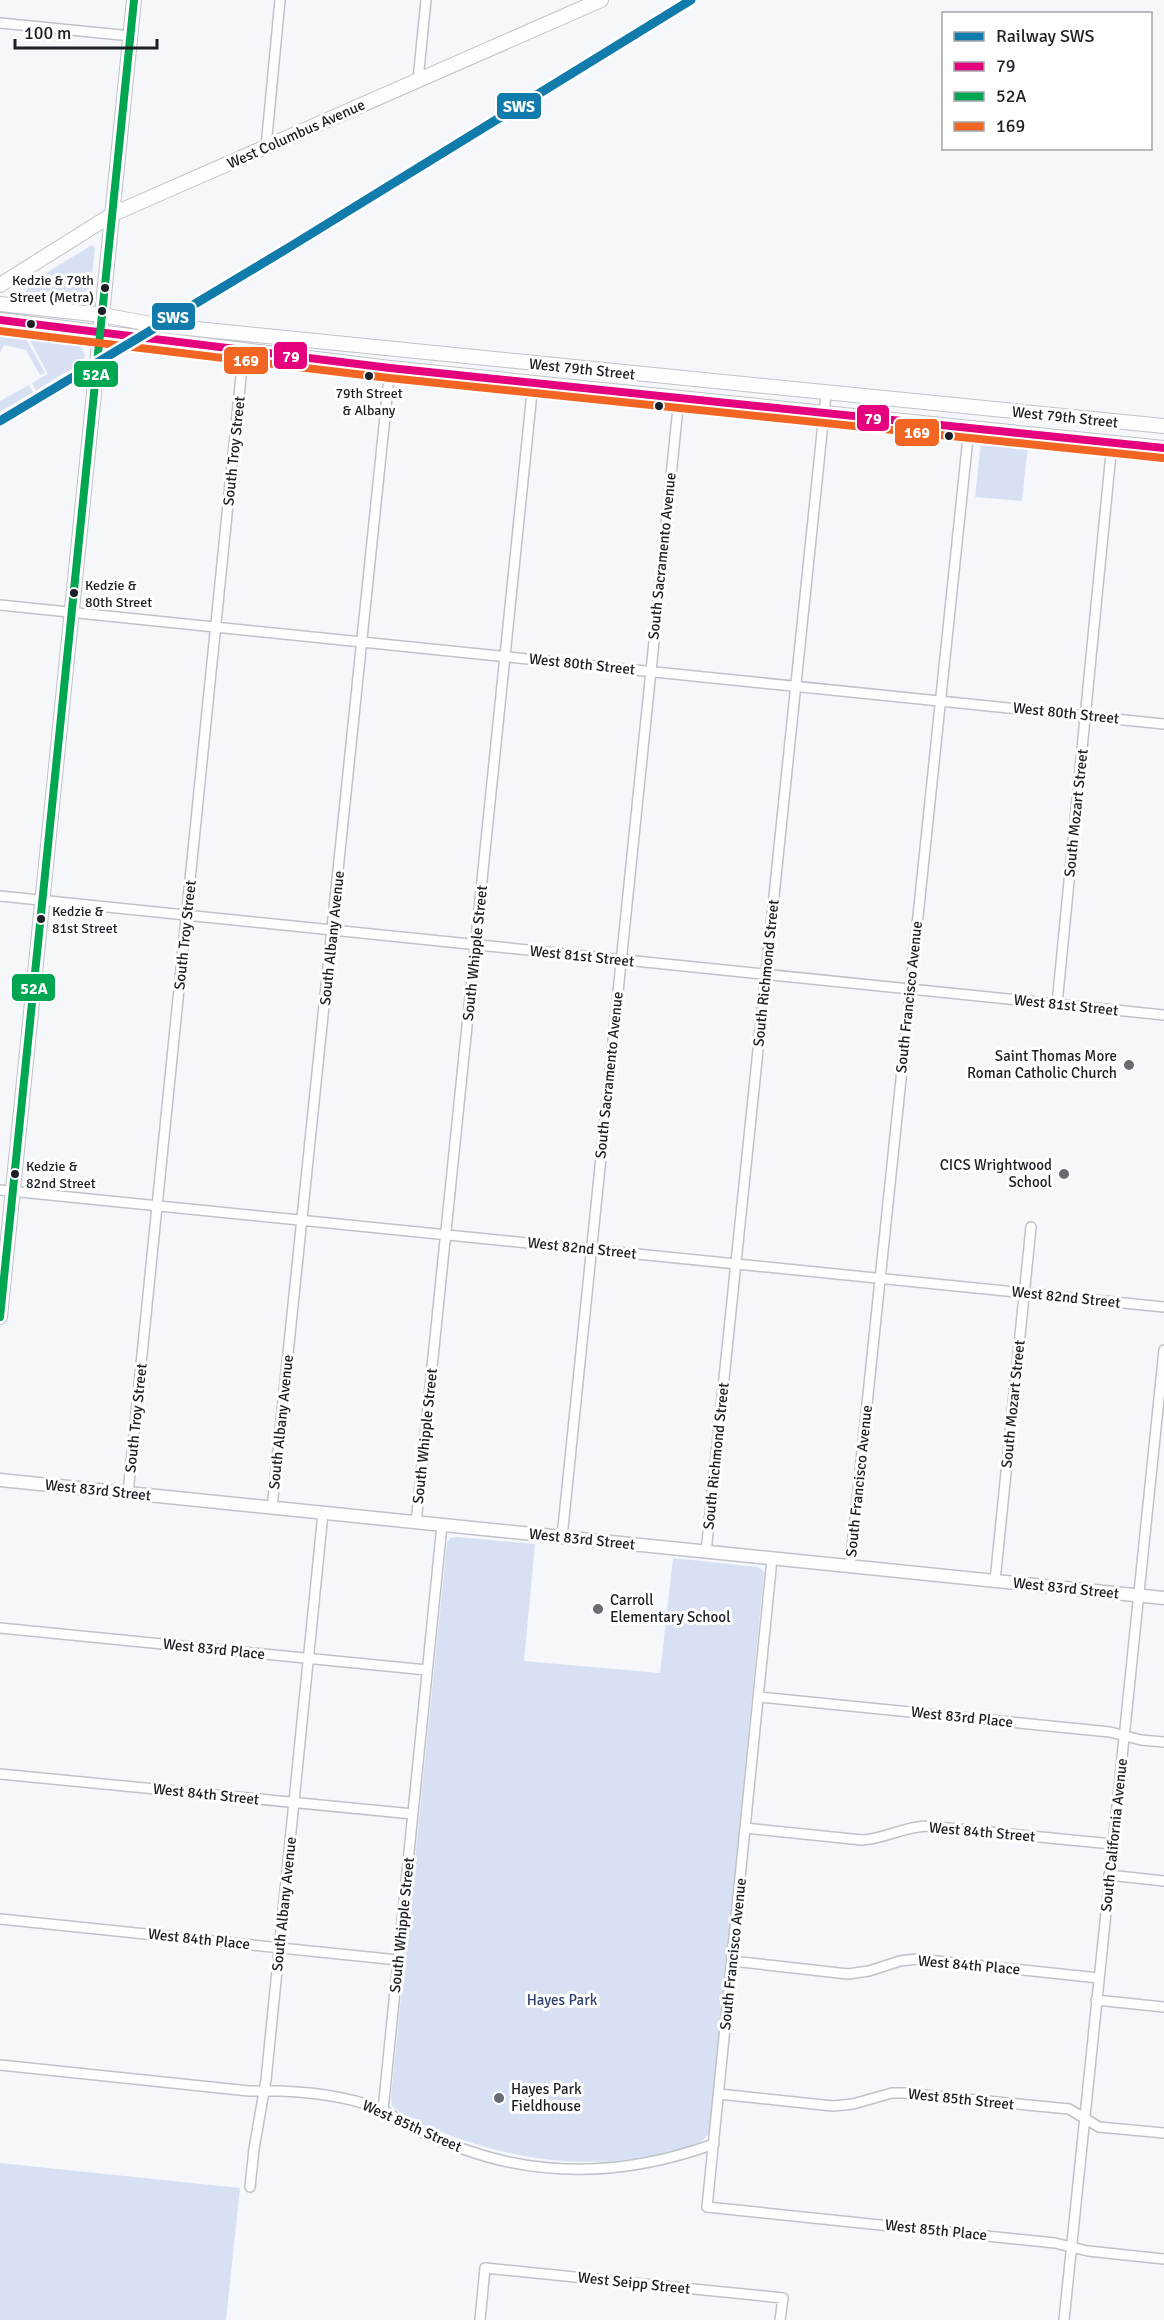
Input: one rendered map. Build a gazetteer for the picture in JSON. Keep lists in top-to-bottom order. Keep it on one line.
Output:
{"streets":{"main road":["West Columbus Avenue","West 79th Street"],"street":["South Troy Street","South Sacramento Avenue","West 80th Street","South Mozart Street","South Albany Avenue","South Whipple Street","West 81st Street","South Richmond Street","South Francisco Avenue","West 82nd Street","West 83rd Street","West 83rd Place","West 84th Street","South California Avenue","West 84th Place","West 85th Street","West 85th Place","West Seipp Street"]},"crossings":[["West 79th Street","South Sacramento Avenue"],["West 79th Street","South Mozart Street"],["West 79th Street","South Albany Avenue"],["West 79th Street","South Whipple Street"],["West 79th Street","South Richmond Street"],["West 79th Street","South Francisco Avenue"],["South Troy Street","West 80th Street"],["South Troy Street","West 81st Street"],["South Troy Street","West 82nd Street"],["South Troy Street","West 83rd Street"],["South Sacramento Avenue","West 80th Street"],["South Sacramento Avenue","West 81st Street"],["South Sacramento Avenue","West 82nd Street"],["South Sacramento Avenue","West 83rd Street"],["West 80th Street","South Mozart Street"],["West 80th Street","South Albany Avenue"],["West 80th Street","South Whipple Street"],["West 80th Street","South Richmond Street"],["West 80th Street","South Francisco Avenue"],["South Mozart Street","West 81st Street"],["South Mozart Street","West 82nd Street"],["South Mozart Street","West 83rd Street"],["South Albany Avenue","West 81st Street"],["South Albany Avenue","West 82nd Street"],["South Albany Avenue","West 83rd Street"],["South Albany Avenue","West 83rd Place"],["South Albany Avenue","West 84th Street"],["South Albany Avenue","West 84th Place"],["South Albany Avenue","West 85th Street"],["South Whipple Street","West 81st Street"],["South Whipple Street","West 82nd Street"],["South Whipple Street","West 83rd Street"],["South Whipple Street","West 83rd Place"],["South Whipple Street","West 84th Street"],["South Whipple Street","West 84th Place"],["South Whipple Street","West 85th Street"],["West 81st Street","South Richmond Street"],["West 81st Street","South Francisco Avenue"],["South Richmond Street","West 82nd Street"],["South Richmond Street","West 83rd Street"],["South Francisco Avenue","West 82nd Street"],["South Francisco Avenue","West 83rd Street"],["South Francisco Avenue","West 83rd Place"],["South Francisco Avenue","West 84th Street"],["South Francisco Avenue","West 84th Place"],["South Francisco Avenue","West 85th Street"],["South Francisco Avenue","West 85th Place"],["West 83rd Street","South California Avenue"],["West 83rd Place","South California Avenue"],["West 84th Street","South California Avenue"],["South California Avenue","West 84th Place"],["South California Avenue","West 85th Street"],["South California Avenue","West 85th Place"]],"parks":["Hayes Park"],"places":["Kedzie & 79th Street (Metra)","79th Street & Albany","Kedzie & 80th Street","Kedzie & 81st Street","Saint Thomas More Roman Catholic Church","Kedzie & 82nd Street","CICS Wrightwood School","Carroll Elementary School","Hayes Park Fieldhouse"],"lines":["rail line SWS","transit line 52A","transit line 79","transit line 169"],"legend":["Railway SWS","79","52A","169"],"scale_bar":"100 m"}
